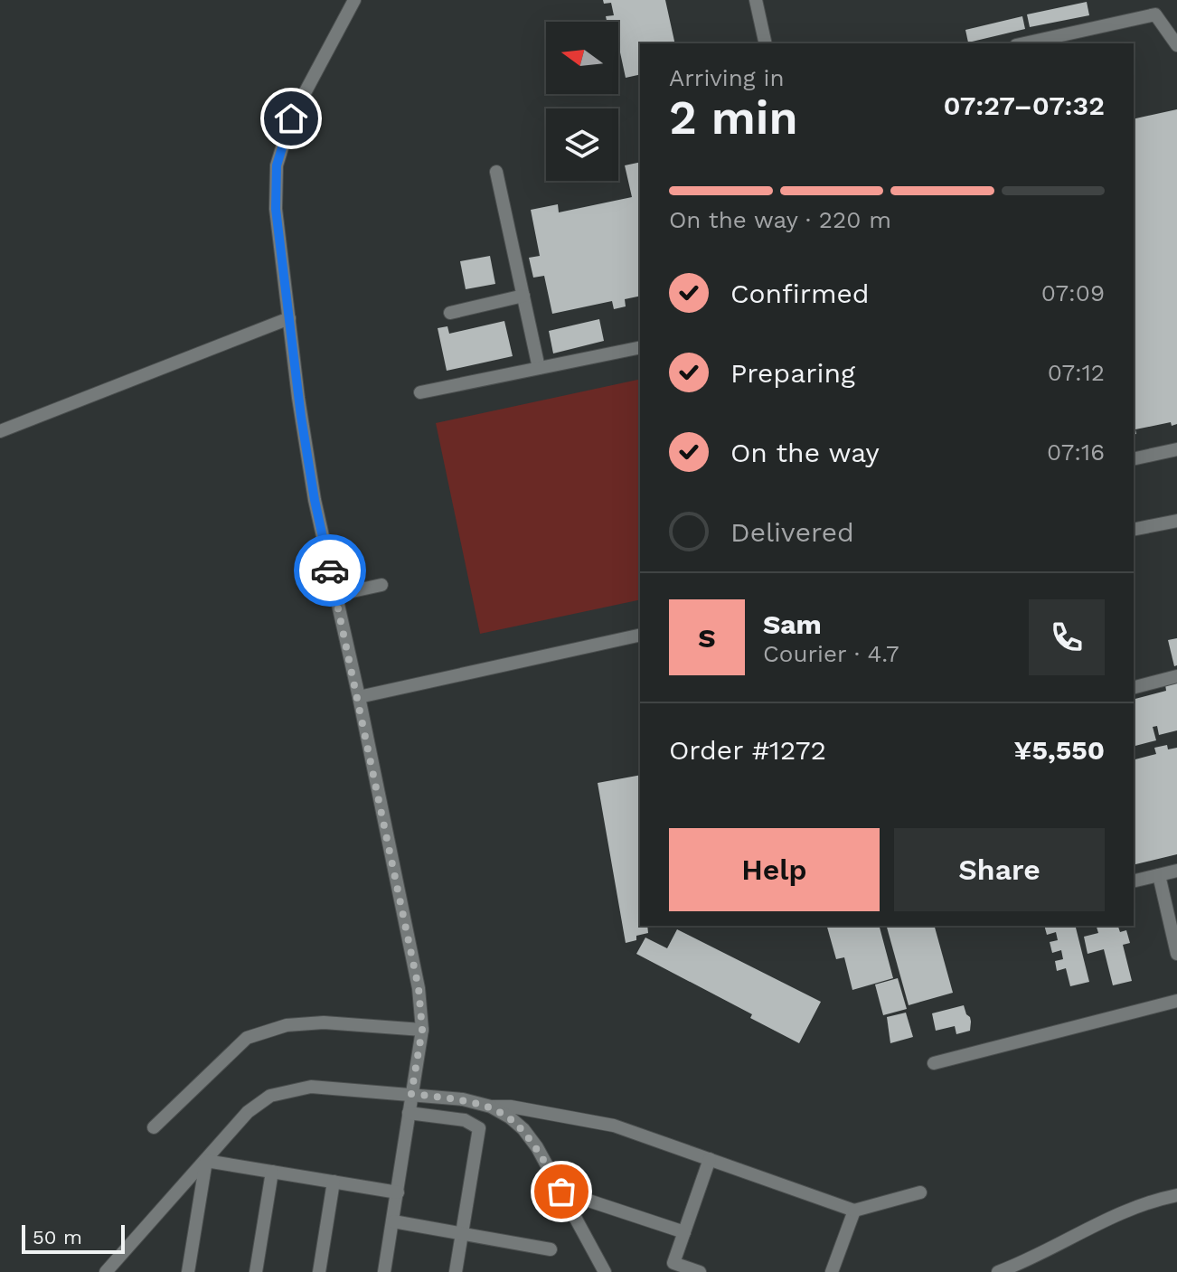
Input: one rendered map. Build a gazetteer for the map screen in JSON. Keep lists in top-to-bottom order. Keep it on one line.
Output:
{"scale_bar":"50 m","north":"left","page":{"heading":["2 min","Arriving in","07:27–07:32"],"panel":["Sam","Courier · 4.7","Order #1272","¥5,550"],"bar":"On the way · 220 m","list":[["Confirmed","07:09"],["Preparing","07:12"],["On the way","07:16"],"Delivered"],"round":"S","buttons":["Help","Share"],"scale":"50 m"}}
